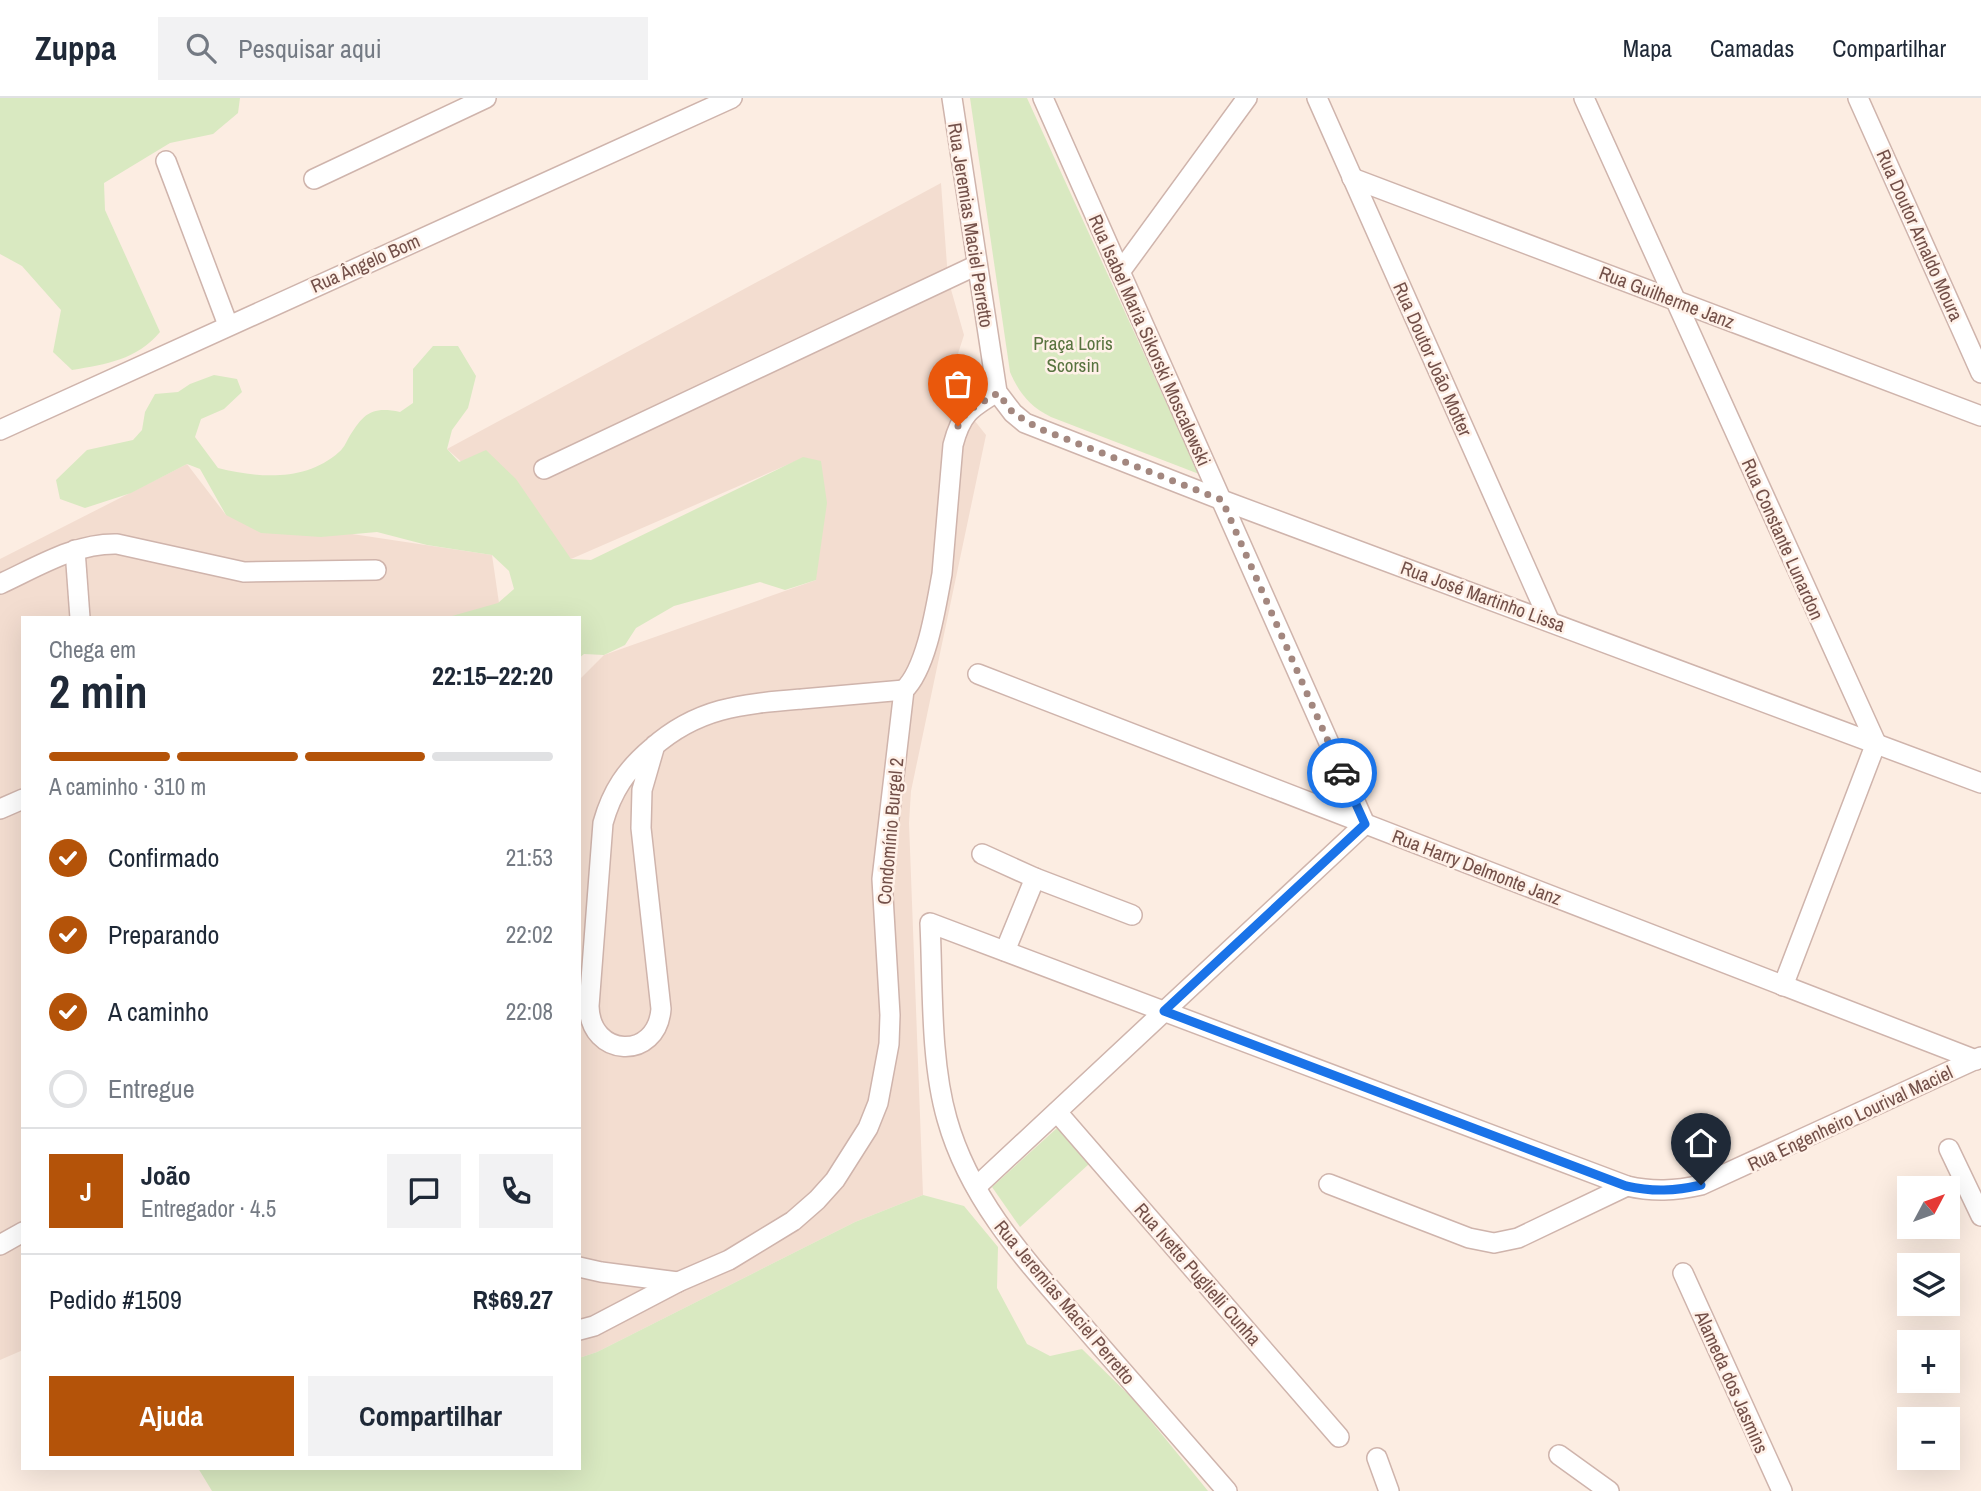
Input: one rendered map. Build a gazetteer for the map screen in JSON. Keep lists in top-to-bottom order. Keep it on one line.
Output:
{"streets":{"street":["Rua Jeremias Maciel Perretto","Rua Doutor Arnaldo Moura","Rua Ângelo Bom","Rua Guilherme Janz","Rua Isabel Maria Sikorski Moscalewski","Rua Doutor João Motter","Rua Constante Lunardon","Rua José Martinho Lissa","Condomínio Burgel 2","Rua Harry Delmonte Janz","Rua Engenheiro Lourival Maciel","Rua Ivette Puglielli Cunha","Alameda dos Jasmins"]},"crossings":[["Rua Jeremias Maciel Perretto","Rua José Martinho Lissa"],["Rua Jeremias Maciel Perretto","Condomínio Burgel 2"],["Rua Jeremias Maciel Perretto","Rua Engenheiro Lourival Maciel"],["Rua Guilherme Janz","Rua Doutor João Motter"],["Rua Guilherme Janz","Rua Constante Lunardon"],["Rua Isabel Maria Sikorski Moscalewski","Rua José Martinho Lissa"],["Rua Isabel Maria Sikorski Moscalewski","Rua Harry Delmonte Janz"],["Rua Doutor João Motter","Rua José Martinho Lissa"],["Rua Constante Lunardon","Rua José Martinho Lissa"],["Rua José Martinho Lissa","Condomínio Burgel 2"],["Rua Harry Delmonte Janz","Rua Engenheiro Lourival Maciel"]],"parks":["Praça Loris Scorsin"],"north":"top right","page":{"header":"Zuppa","search":"Pesquisar aqui","nav":["Mapa","Camadas","Compartilhar"],"heading":["2 min","Chega em","22:15–22:20"],"panel":["João","Entregador · 4.5","Pedido #1509","R$69.27"],"bar":"A caminho · 310 m","list":[["Confirmado","21:53"],["Preparando","22:02"],["A caminho","22:08"],"Entregue"],"round":"J","map_buttons":["+","−"],"buttons":["Ajuda","Compartilhar"]}}
